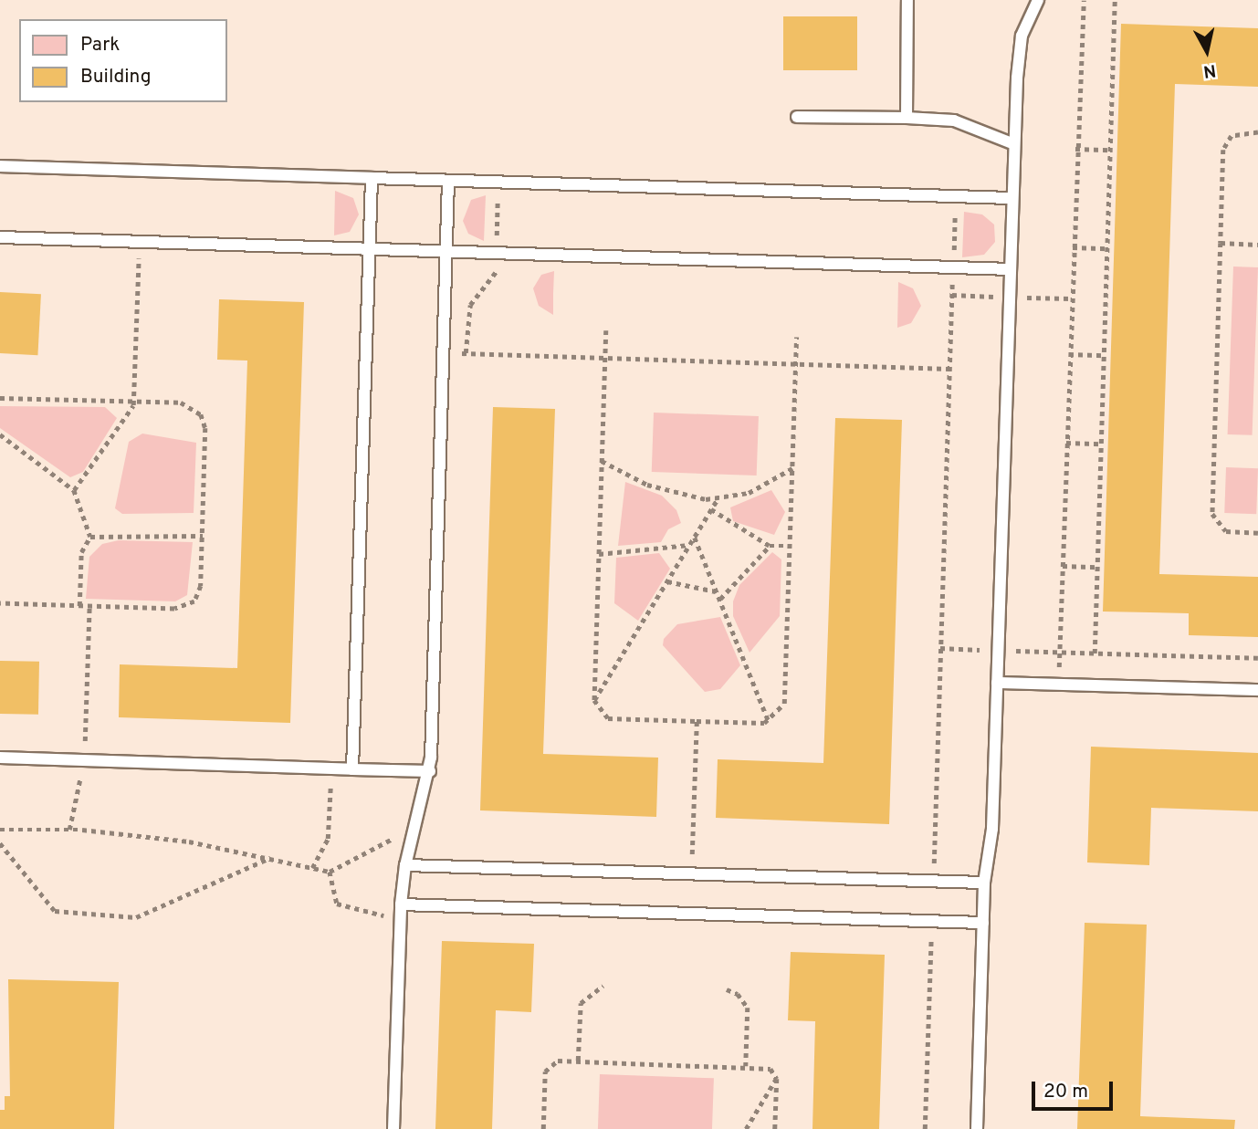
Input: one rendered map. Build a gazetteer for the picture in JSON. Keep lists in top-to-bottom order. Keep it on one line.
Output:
{"legend":["Park","Building"],"scale_bar":"20 m","north":"bottom"}
